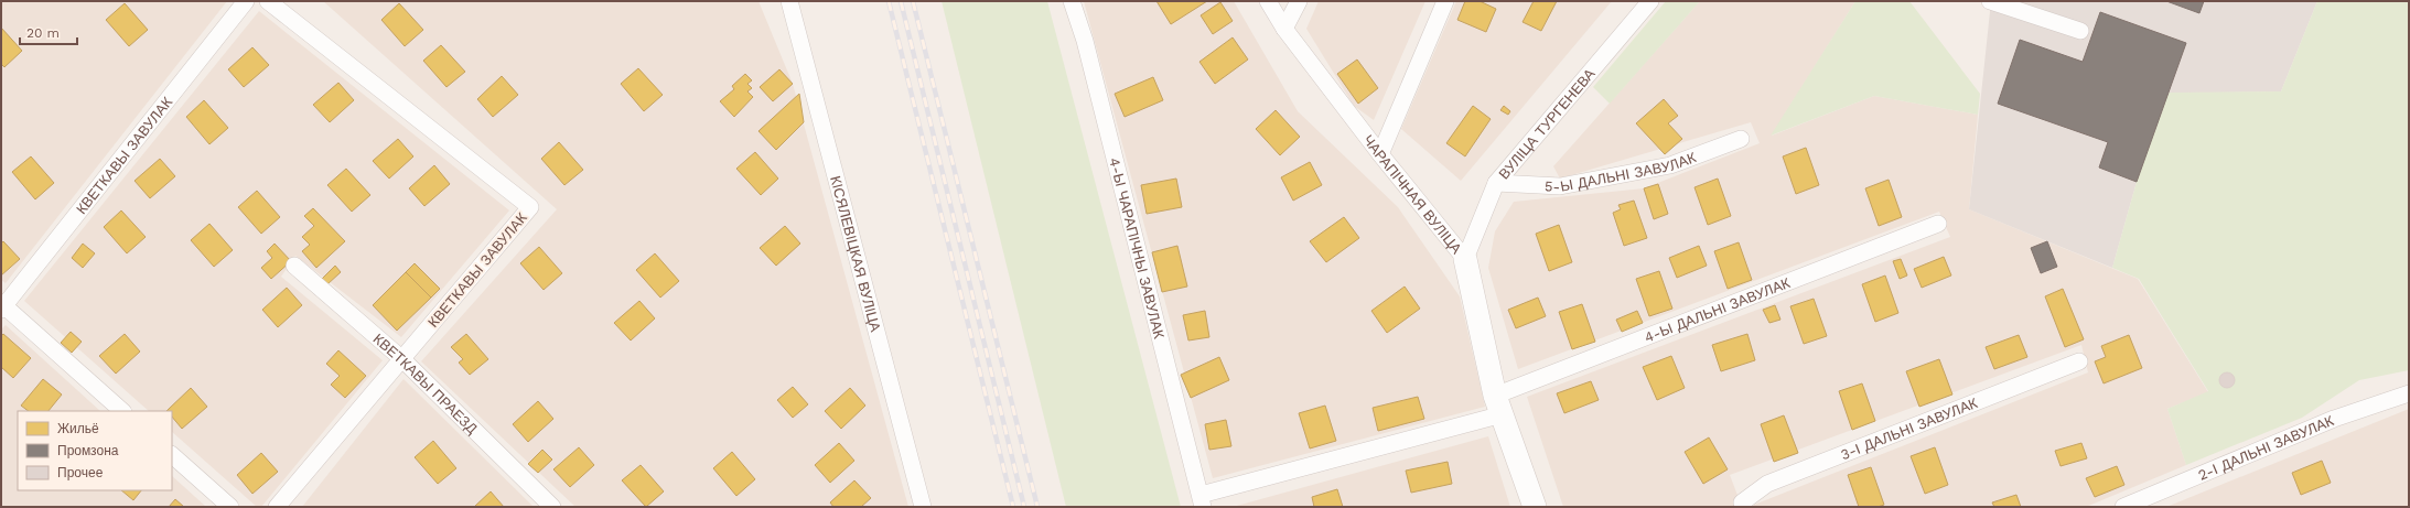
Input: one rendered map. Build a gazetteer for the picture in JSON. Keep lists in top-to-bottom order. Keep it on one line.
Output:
{"streets":{"street":["ВУЛІЦА ТУРГЕНЕВА","КВЕТКАВЫ ЗАВУЛАК","5-Ы ДАЛЬНІ ЗАВУЛАК","ЧАРАПІЧНАЯ ВУЛІЦА","4-Ы ЧАРАПІЧНЫ ЗАВУЛАК","КІСЯЛЕВІЦКАЯ ВУЛІЦА","4-Ы ДАЛЬНІ ЗАВУЛАК","КВЕТКАВЫ ПРАЕЗД","3-І ДАЛЬНІ ЗАВУЛАК","2-І ДАЛЬНІ ЗАВУЛАК"]},"crossings":[["ВУЛІЦА ТУРГЕНЕВА","5-Ы ДАЛЬНІ ЗАВУЛАК"],["ВУЛІЦА ТУРГЕНЕВА","ЧАРАПІЧНАЯ ВУЛІЦА"],["КВЕТКАВЫ ЗАВУЛАК","КВЕТКАВЫ ПРАЕЗД"],["ЧАРАПІЧНАЯ ВУЛІЦА","4-Ы ЧАРАПІЧНЫ ЗАВУЛАК"],["ЧАРАПІЧНАЯ ВУЛІЦА","4-Ы ДАЛЬНІ ЗАВУЛАК"],["4-Ы ЧАРАПІЧНЫ ЗАВУЛАК","4-Ы ДАЛЬНІ ЗАВУЛАК"]],"legend":["Жильё","Промзона","Прочее"],"scale_bar":"20 m"}
